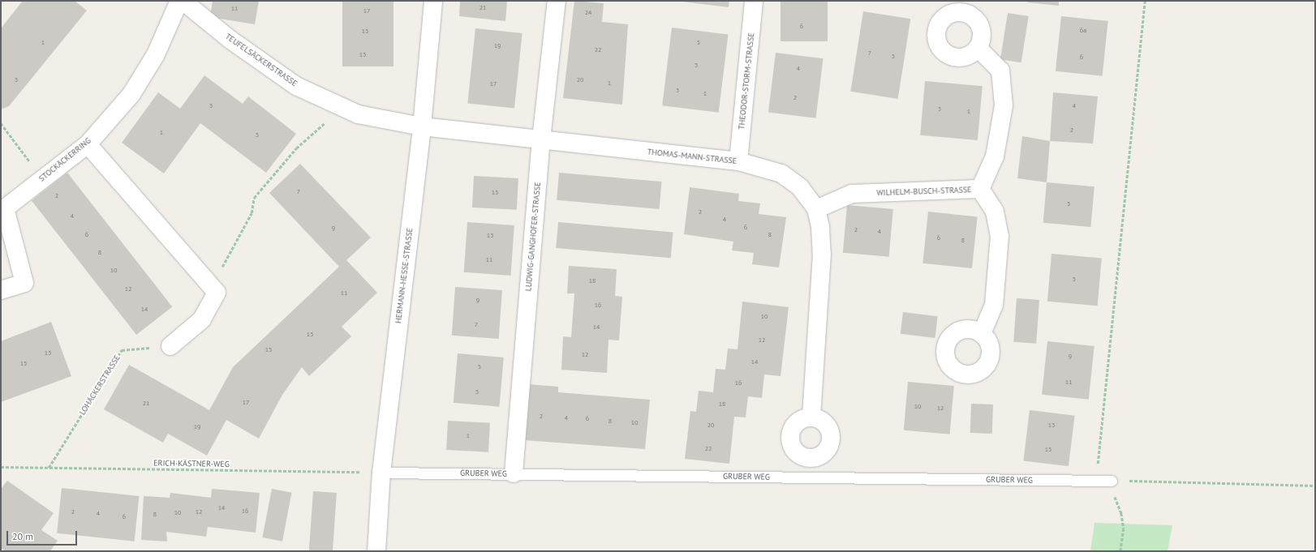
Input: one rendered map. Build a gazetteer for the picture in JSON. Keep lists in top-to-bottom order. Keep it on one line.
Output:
{"streets":{"street":["TEUFELSÄCKERSTRASSE","THEODOR-STORM-STRASSE","THOMAS-MANN-STRASSE","STOCKÄCKERRING","WILHELM-BUSCH-STRASSE","LUDWIG-GANGHOFER-STRASSE","HERMANN-HESSE-STRASSE"],"lane":["GRUBER WEG"],"path":["LOHÄCKERSTRASSE","ERICH-KÄSTNER-WEG"]},"crossings":[["TEUFELSÄCKERSTRASSE","THOMAS-MANN-STRASSE"],["TEUFELSÄCKERSTRASSE","HERMANN-HESSE-STRASSE"],["THEODOR-STORM-STRASSE","THOMAS-MANN-STRASSE"],["THOMAS-MANN-STRASSE","WILHELM-BUSCH-STRASSE"],["THOMAS-MANN-STRASSE","LUDWIG-GANGHOFER-STRASSE"],["THOMAS-MANN-STRASSE","HERMANN-HESSE-STRASSE"],["LUDWIG-GANGHOFER-STRASSE","GRUBER WEG"],["HERMANN-HESSE-STRASSE","ERICH-KÄSTNER-WEG"],["HERMANN-HESSE-STRASSE","GRUBER WEG"],["LOHÄCKERSTRASSE","ERICH-KÄSTNER-WEG"],["ERICH-KÄSTNER-WEG","GRUBER WEG"]],"house_numbers":["21","11","17","24","6","6a","15","1","5","19","22","7","13","5","6","3","4","3","20","1","17","3","1","2","3","4","3","1","2","1","5","7","15","2","3","2","4","4","6","9","2","4","6","8","13","6","8","8","11","10","5","18","12","11","9","16","14","10","7","14","13","12","15","13","12","9","14","15","5","11","16","3","17","21","18","10","12","2","4","6","8","10","20","13","19","1","22","15","14","16","2","12","10","4","8","6"],"scale_bar":"20 m"}
